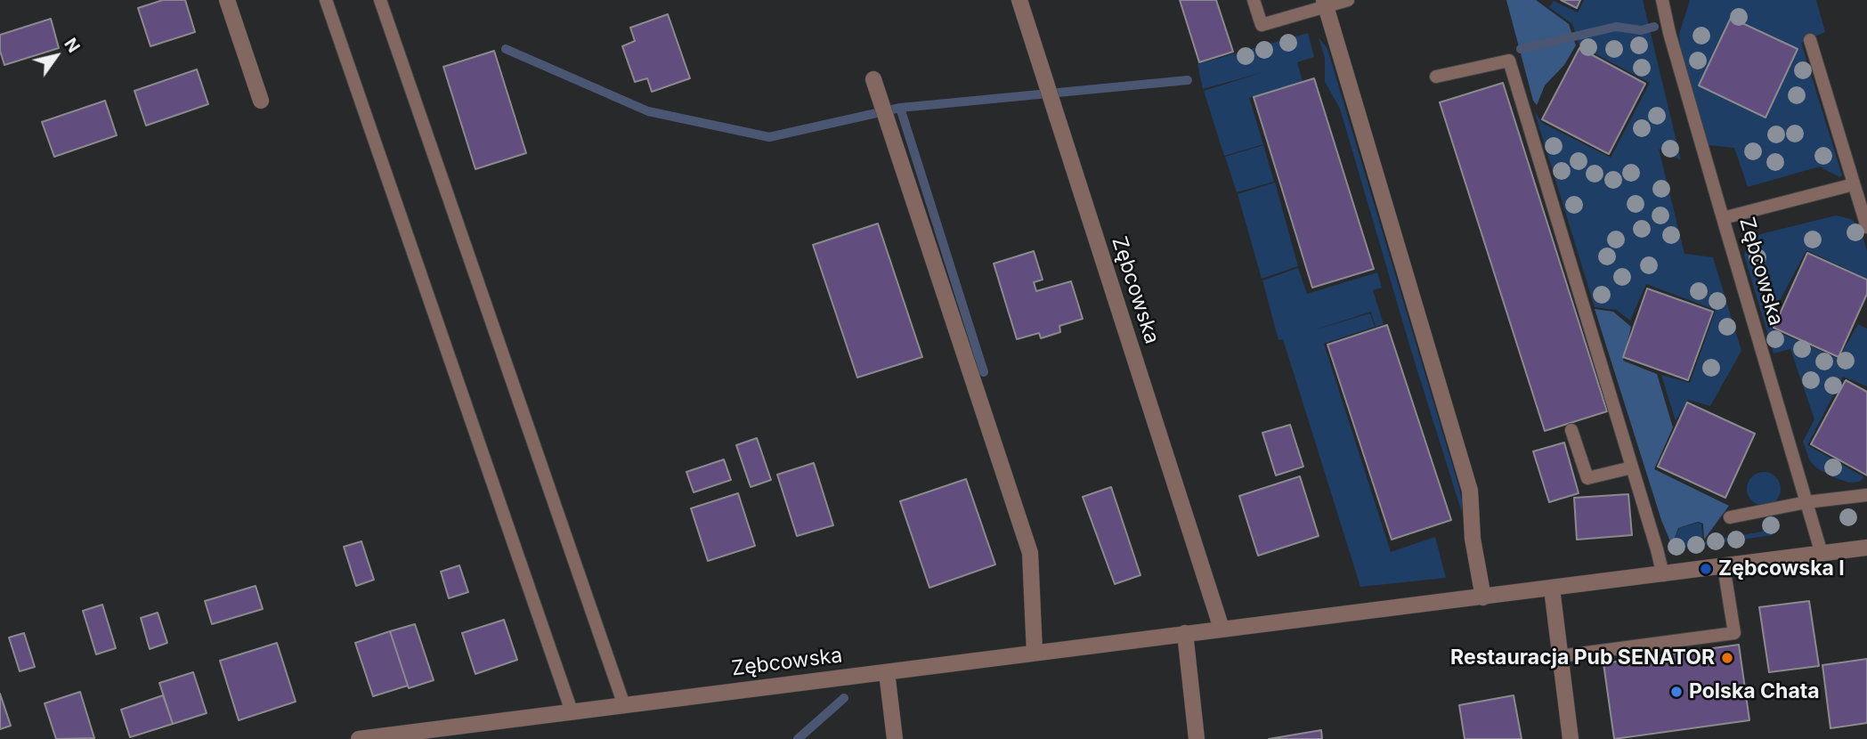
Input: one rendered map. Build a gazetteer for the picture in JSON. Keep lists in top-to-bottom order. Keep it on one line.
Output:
{"streets":{"street":["Zębcowska"]},"places":["Zębcowska I","Restauracja Pub SENATOR","Polska Chata"],"north":"top right"}
